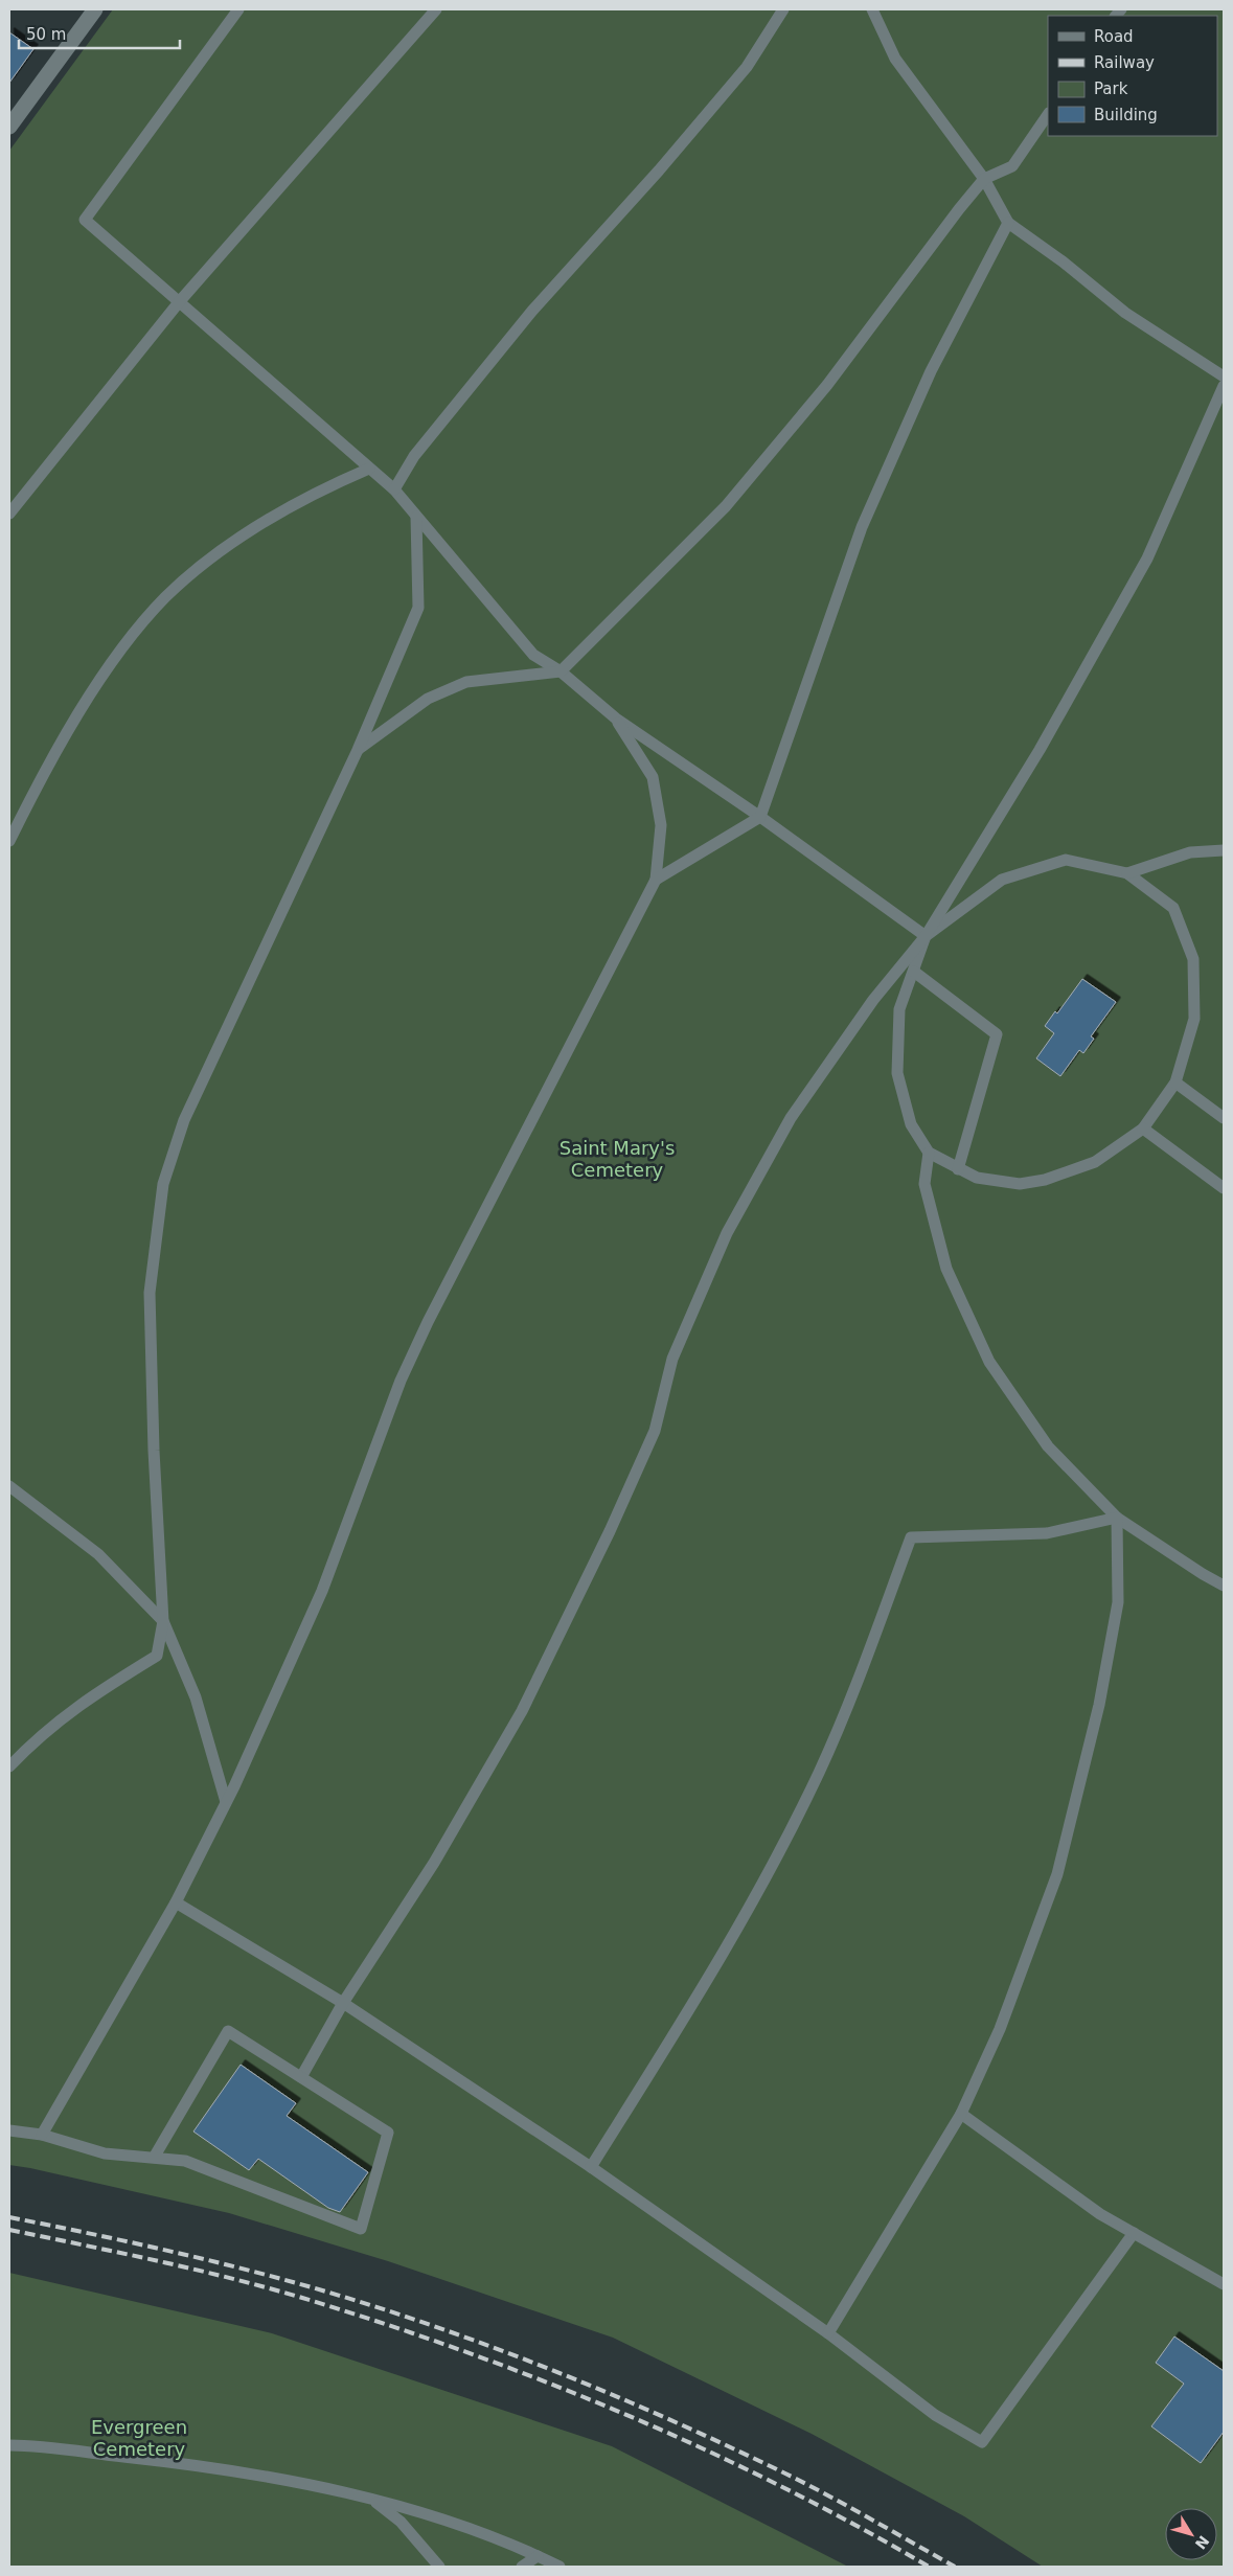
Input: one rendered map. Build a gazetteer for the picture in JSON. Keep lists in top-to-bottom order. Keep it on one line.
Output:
{"parks":["Saint Mary's Cemetery","Evergreen Cemetery"],"legend":["Road","Railway","Park","Building"],"scale_bar":"50 m","north":"bottom right"}
